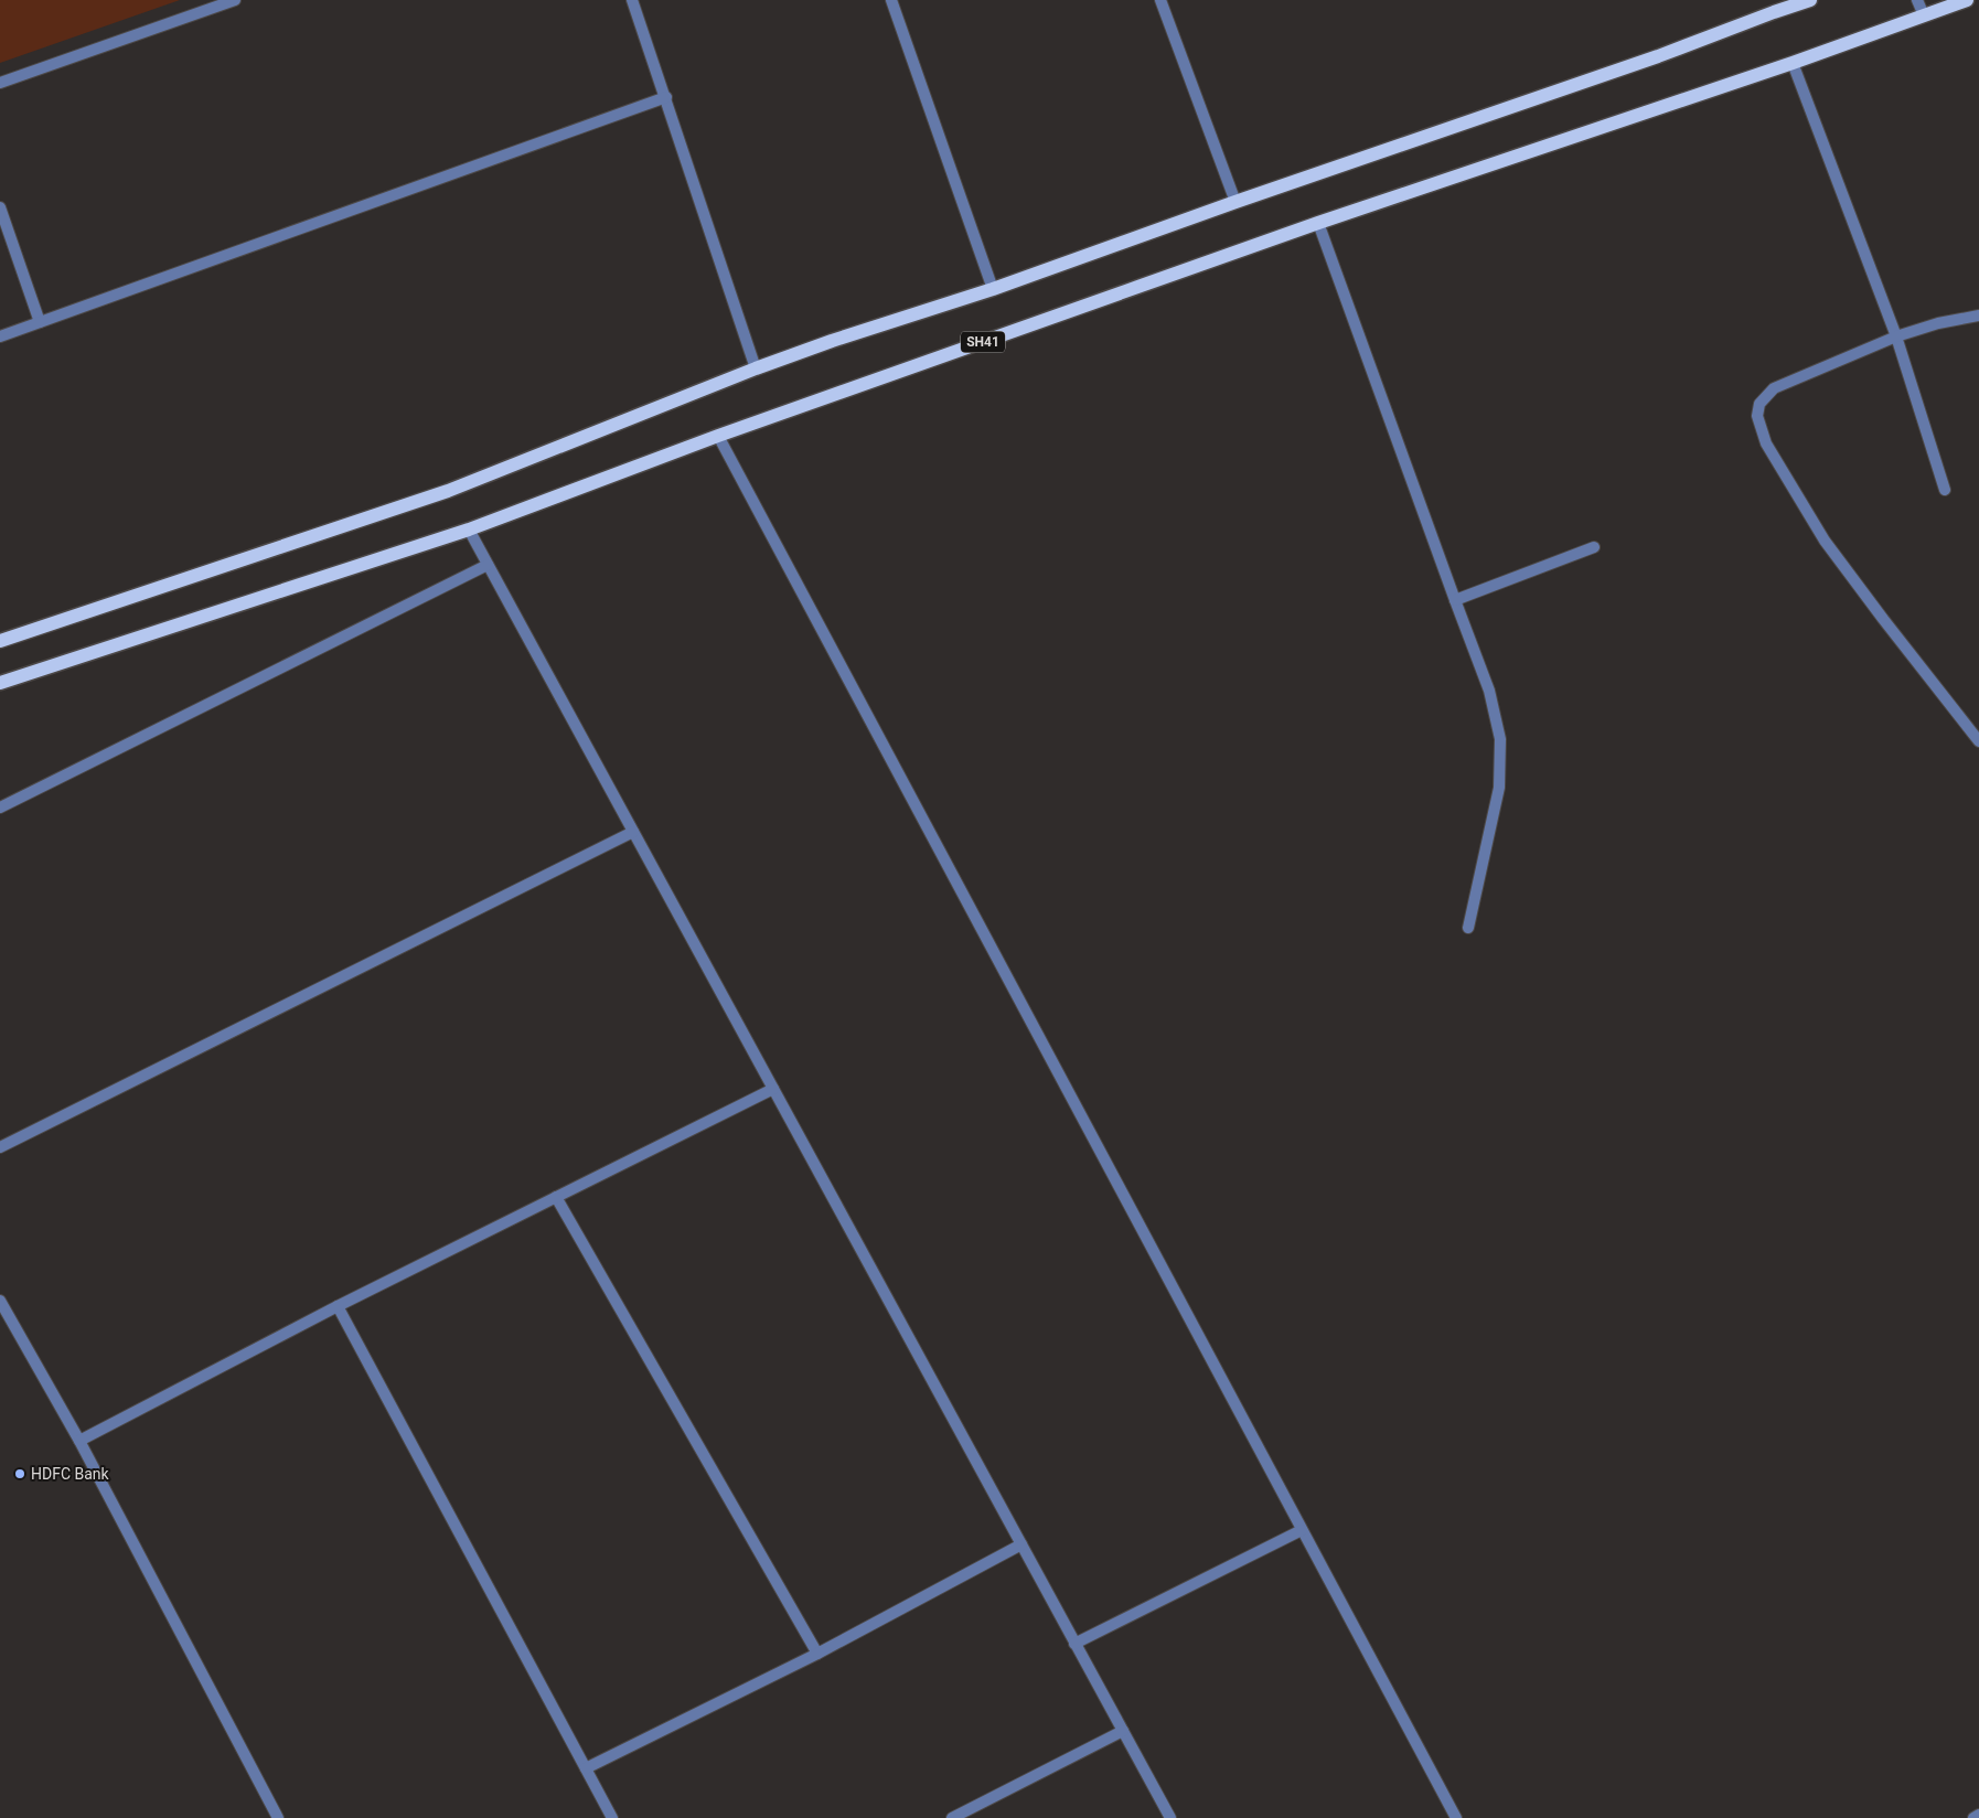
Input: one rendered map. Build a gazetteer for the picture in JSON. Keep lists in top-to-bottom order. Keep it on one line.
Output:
{"streets":{"main road":["SH41"]},"places":["HDFC Bank"]}
